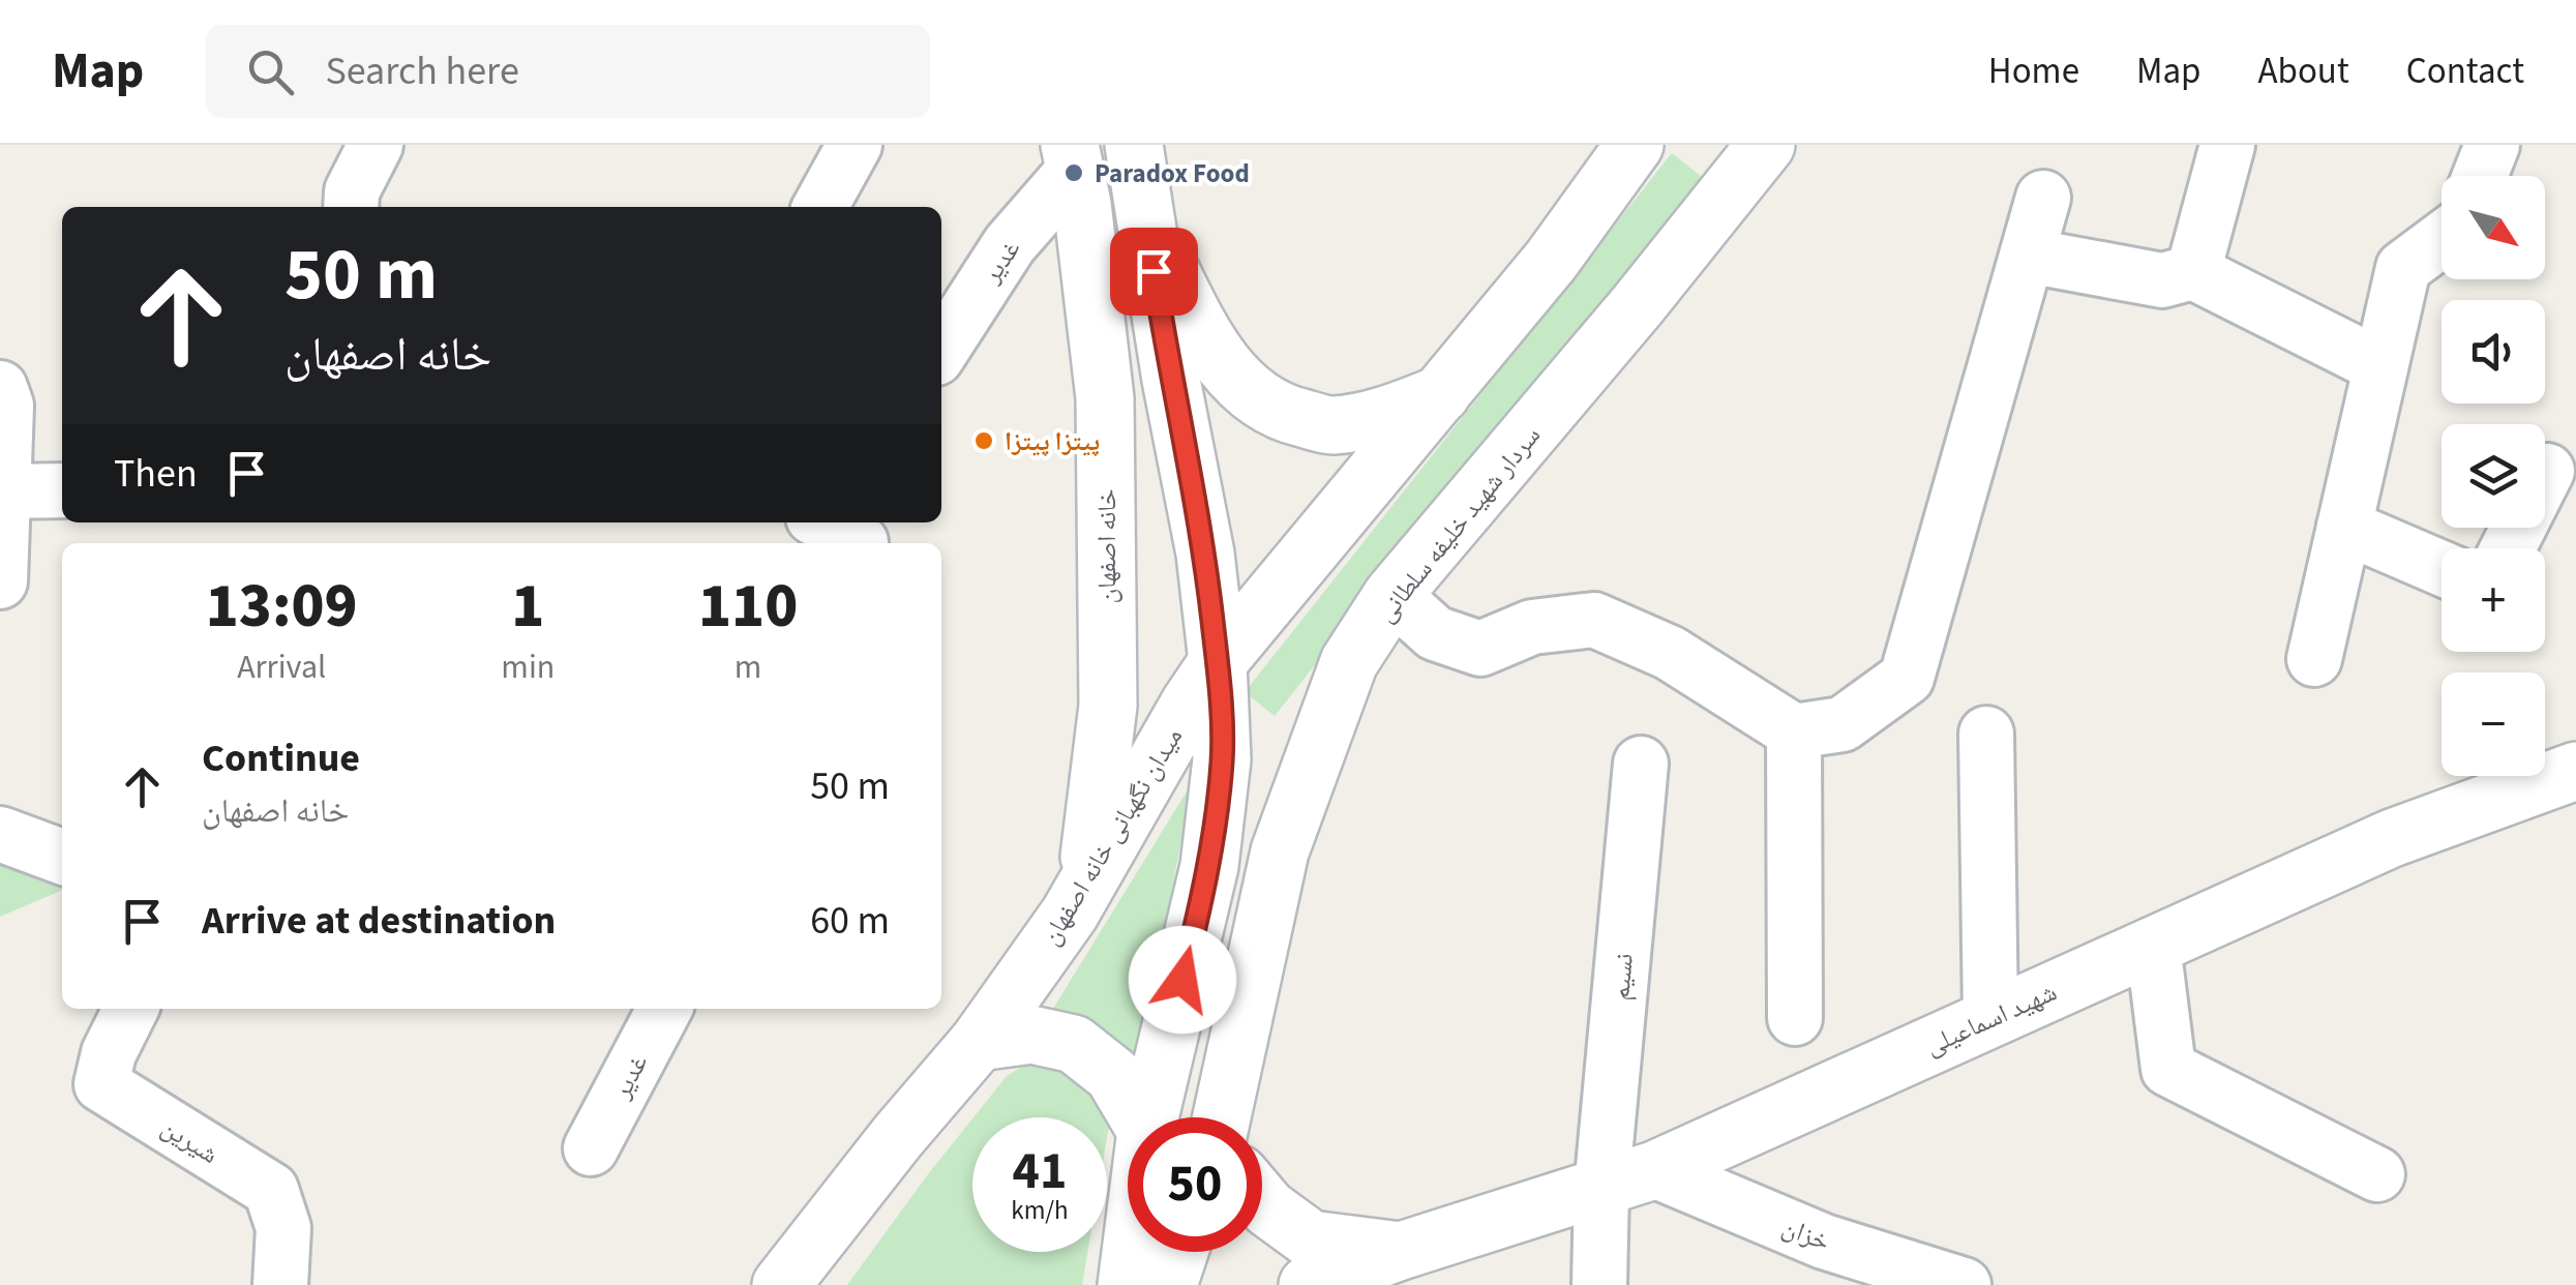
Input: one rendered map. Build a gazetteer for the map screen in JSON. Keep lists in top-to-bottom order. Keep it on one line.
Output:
{"streets":{"main road":["سردار شهید خلیفه سلطانی","خانه اصفهان","میدان نگهبانی خانه اصفهان","شهید اسماعیلی"],"street":["غدیر","نسیم","شیرین","خزان"]},"crossings":[["غدیر","خانه اصفهان"],["خانه اصفهان","میدان نگهبانی خانه اصفهان"],["نسیم","شهید اسماعیلی"],["شهید اسماعیلی","خزان"]],"places":["Paradox Food","پیتزا پیتزا"],"north":"bottom right","page":{"header":"Map","search":"Search here","nav":["Home","Map","About","Contact"],"map_buttons":["+","−"],"turn":["50 m","خانه اصفهان"],"then":"Then","eta":["13:09","Arrival","1","min","110","m"],"list":[{"name":"Continue","note":"خانه اصفهان","value":"50 m"},{"name":"Arrive at destination","value":"60 m"}],"speed":"41 km/h","limit":"50"}}
